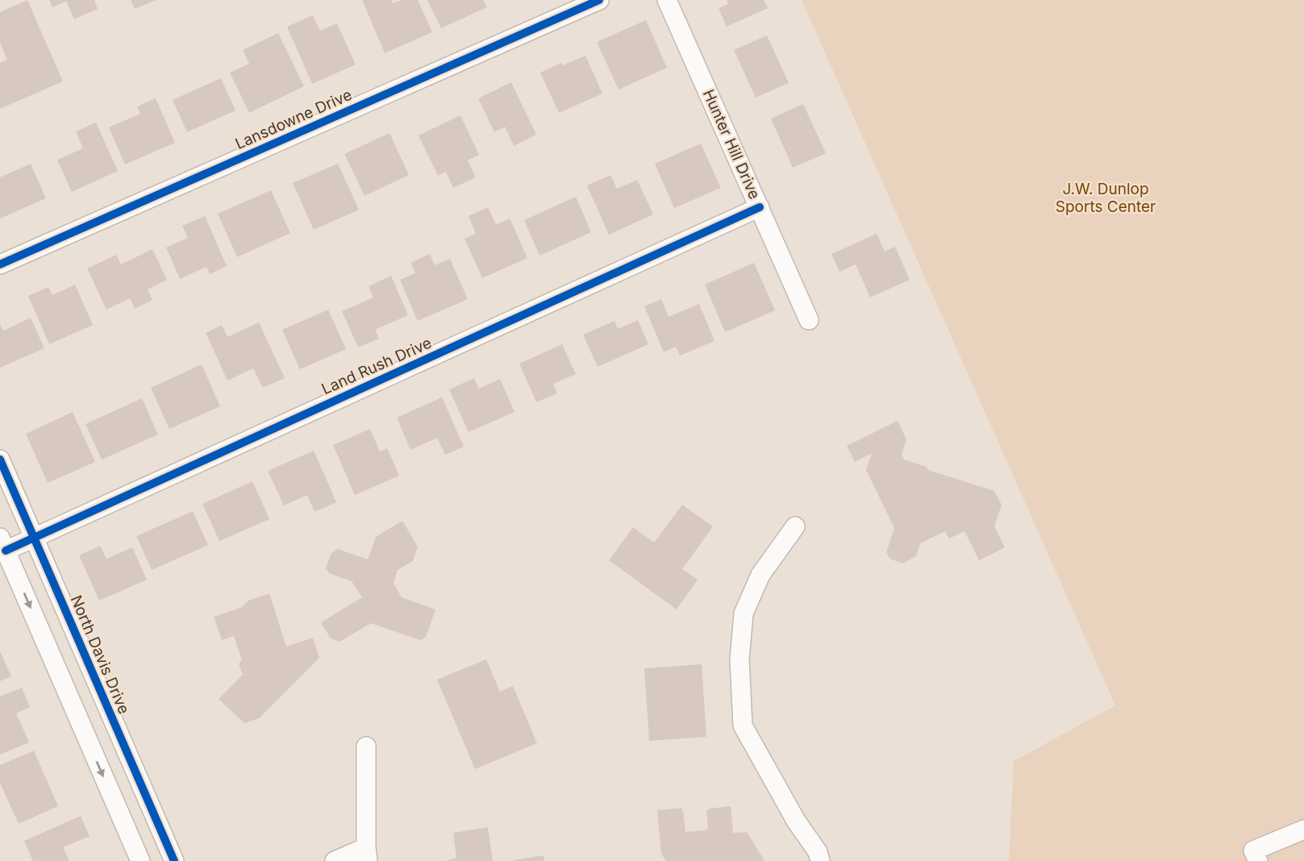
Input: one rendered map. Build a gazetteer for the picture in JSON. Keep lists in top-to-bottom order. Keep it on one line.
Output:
{"streets":{"street":["Lansdowne Drive","Hunter Hill Drive","Land Rush Drive","North Davis Drive"]},"crossings":[["Hunter Hill Drive","Land Rush Drive"],["Land Rush Drive","North Davis Drive"]],"parks":["J.W. Dunlop Sports Center"]}
